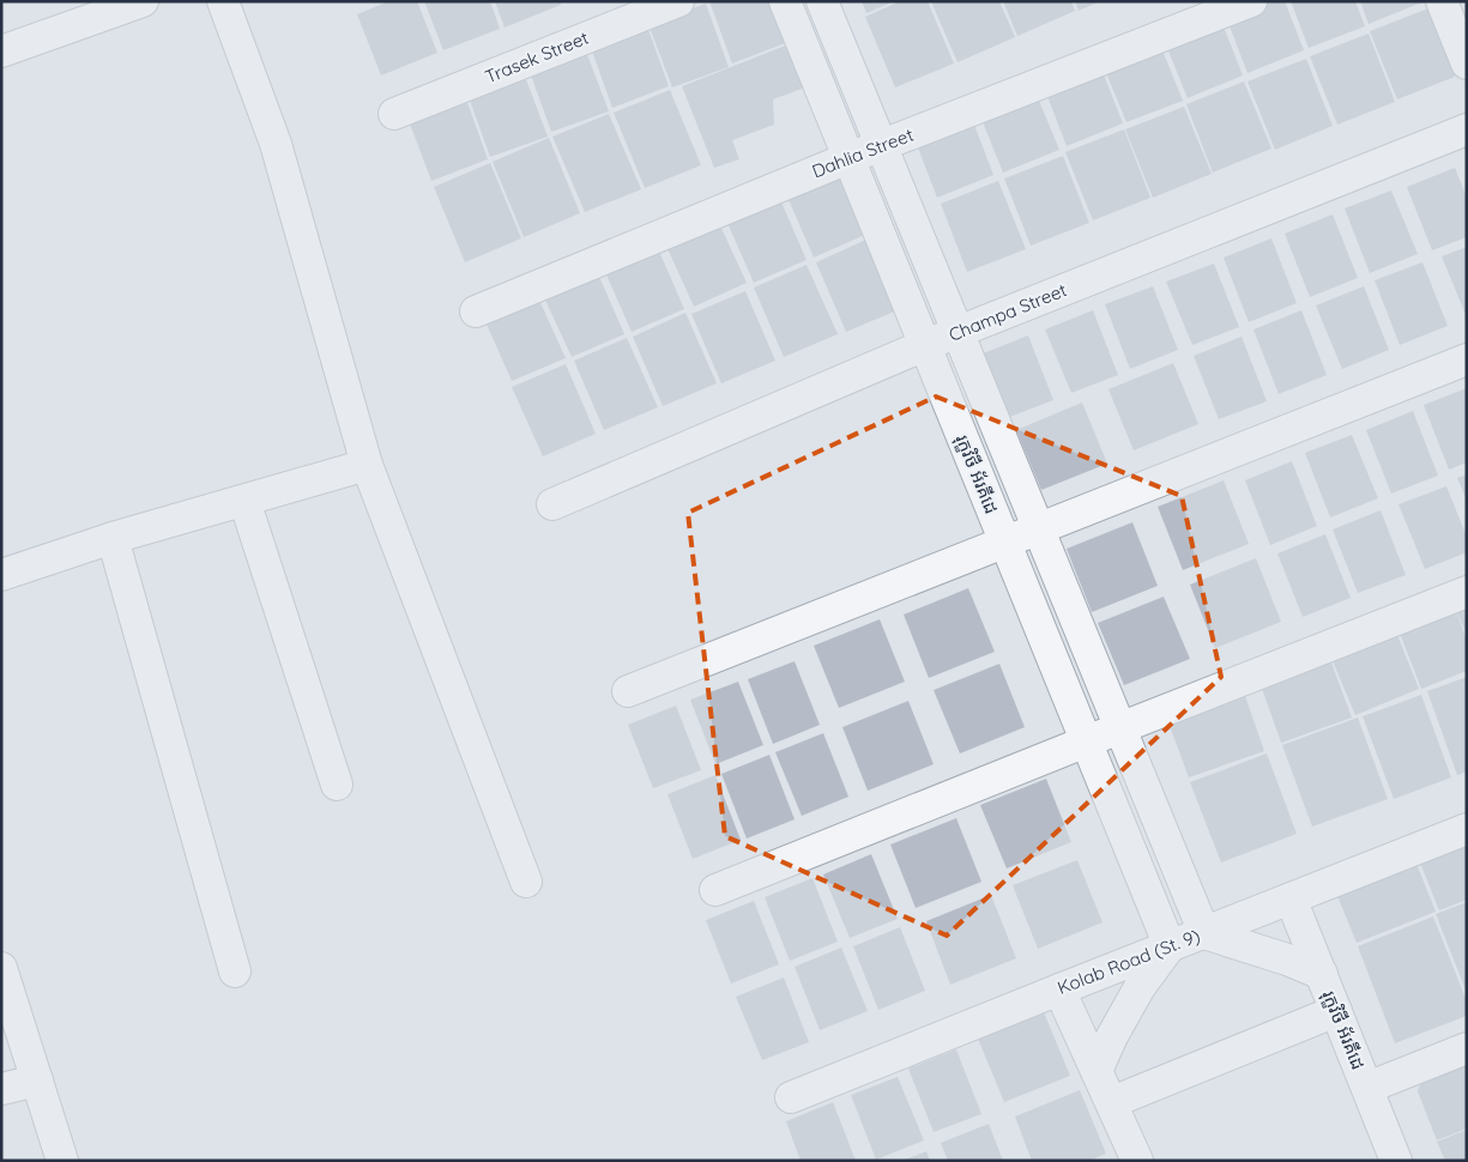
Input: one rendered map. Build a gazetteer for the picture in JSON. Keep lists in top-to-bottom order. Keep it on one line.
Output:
{"streets":{"street":["Trasek Street","Dahlia Street","Champa Street","រុក្ខវិថី អ័រគីដេ","Kolab Road (St. 9)"]},"crossings":[["Dahlia Street","រុក្ខវិថី អ័រគីដេ"],["Champa Street","រុក្ខវិថី អ័រគីដេ"],["រុក្ខវិថី អ័រគីដេ","Kolab Road (St. 9)"]]}
